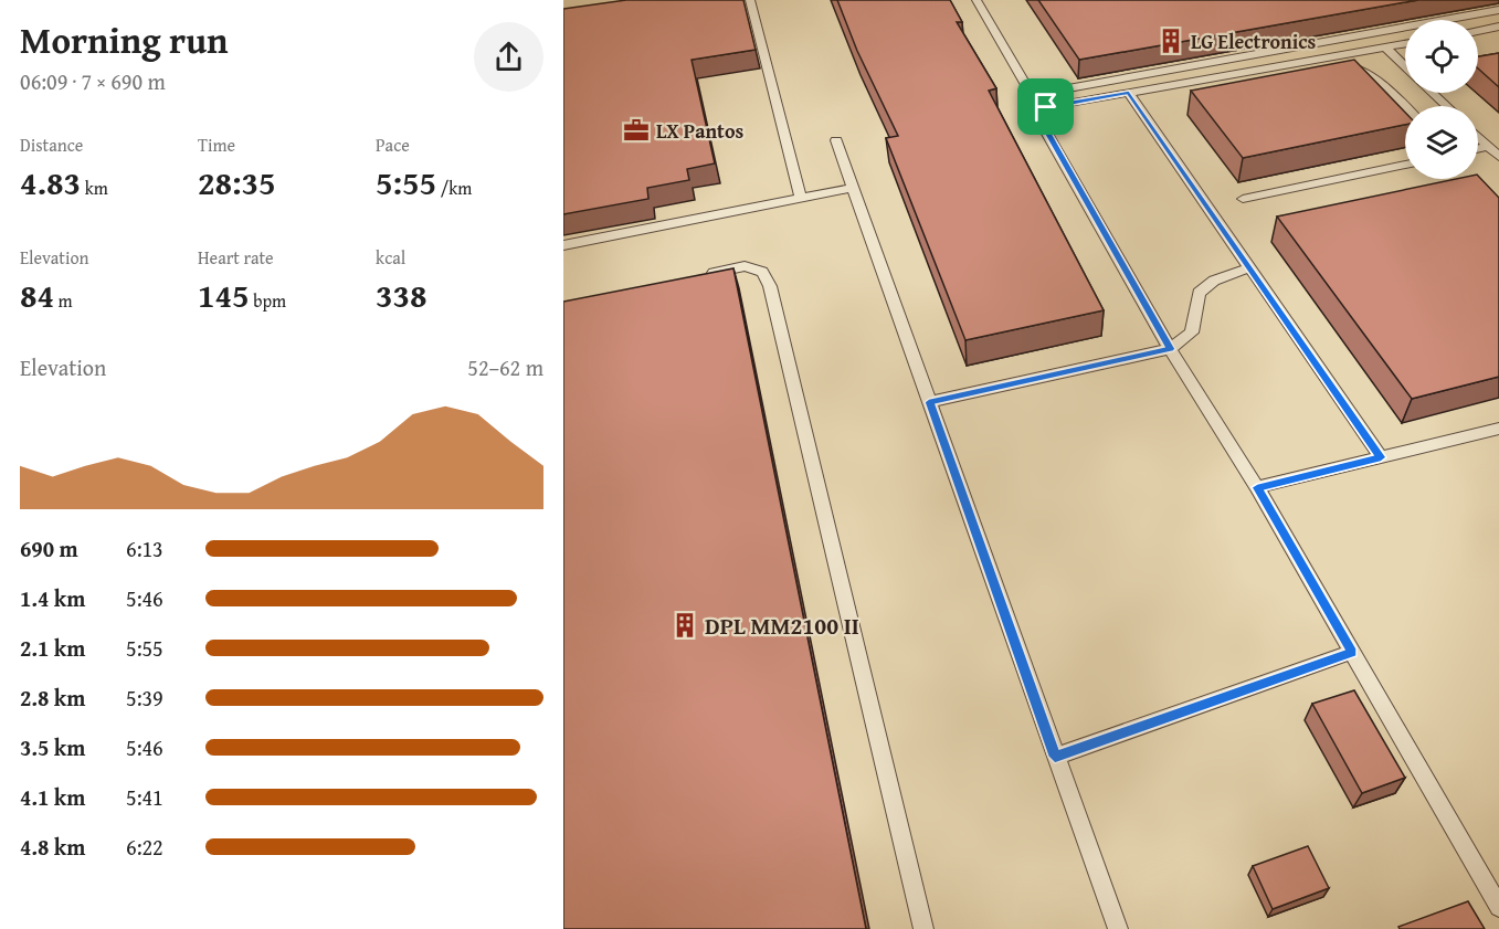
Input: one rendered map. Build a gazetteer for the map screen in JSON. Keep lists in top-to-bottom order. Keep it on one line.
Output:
{"places":{"building":["LG Electronics","DPL MM2100 II"],"office":["LX Pantos"]},"page":{"heading":["Morning run","06:09 · 7 × 690 m"],"stats":[["Distance","4.83 km"],["Time","28:35"],["Pace","5:55 /km"],["Elevation","84 m"],["Heart rate","145 bpm"],["kcal","338"]],"chart":["Elevation","52–62 m"],"list":[{"name":"690 m","note":"6:13"},{"name":"1.4 km","note":"5:46"},{"name":"2.1 km","note":"5:55"},{"name":"2.8 km","note":"5:39"},{"name":"3.5 km","note":"5:46"},{"name":"4.1 km","note":"5:41"},{"name":"4.8 km","note":"6:22"}]}}
